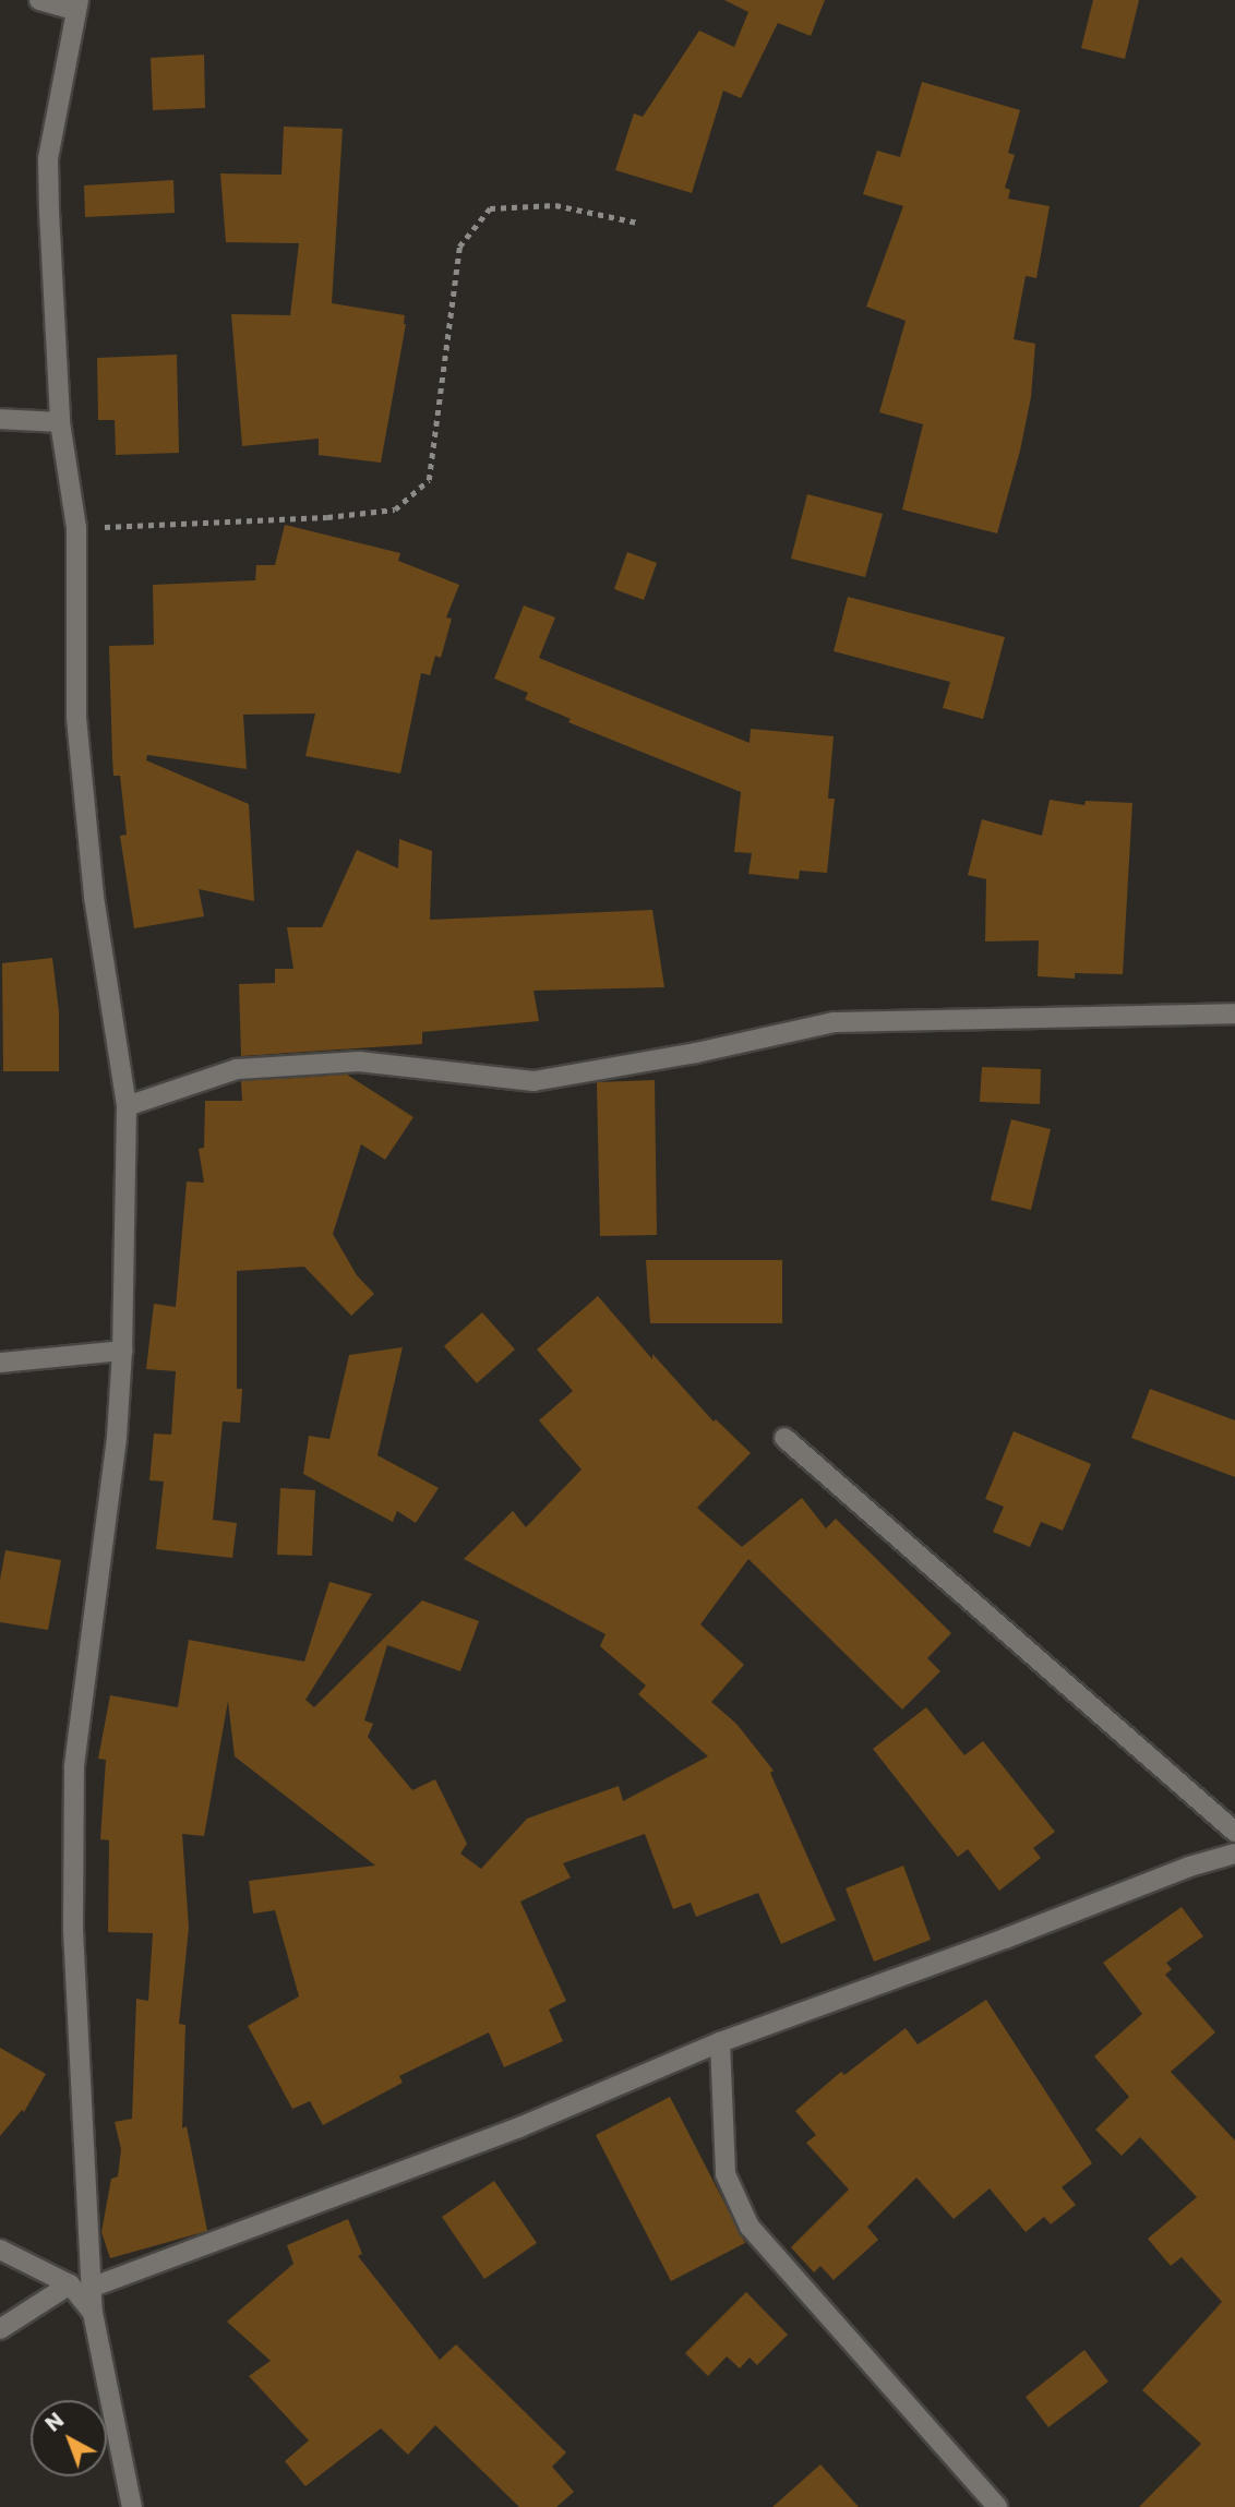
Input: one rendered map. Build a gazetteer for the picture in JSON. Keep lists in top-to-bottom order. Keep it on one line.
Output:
{"north":"top left"}
